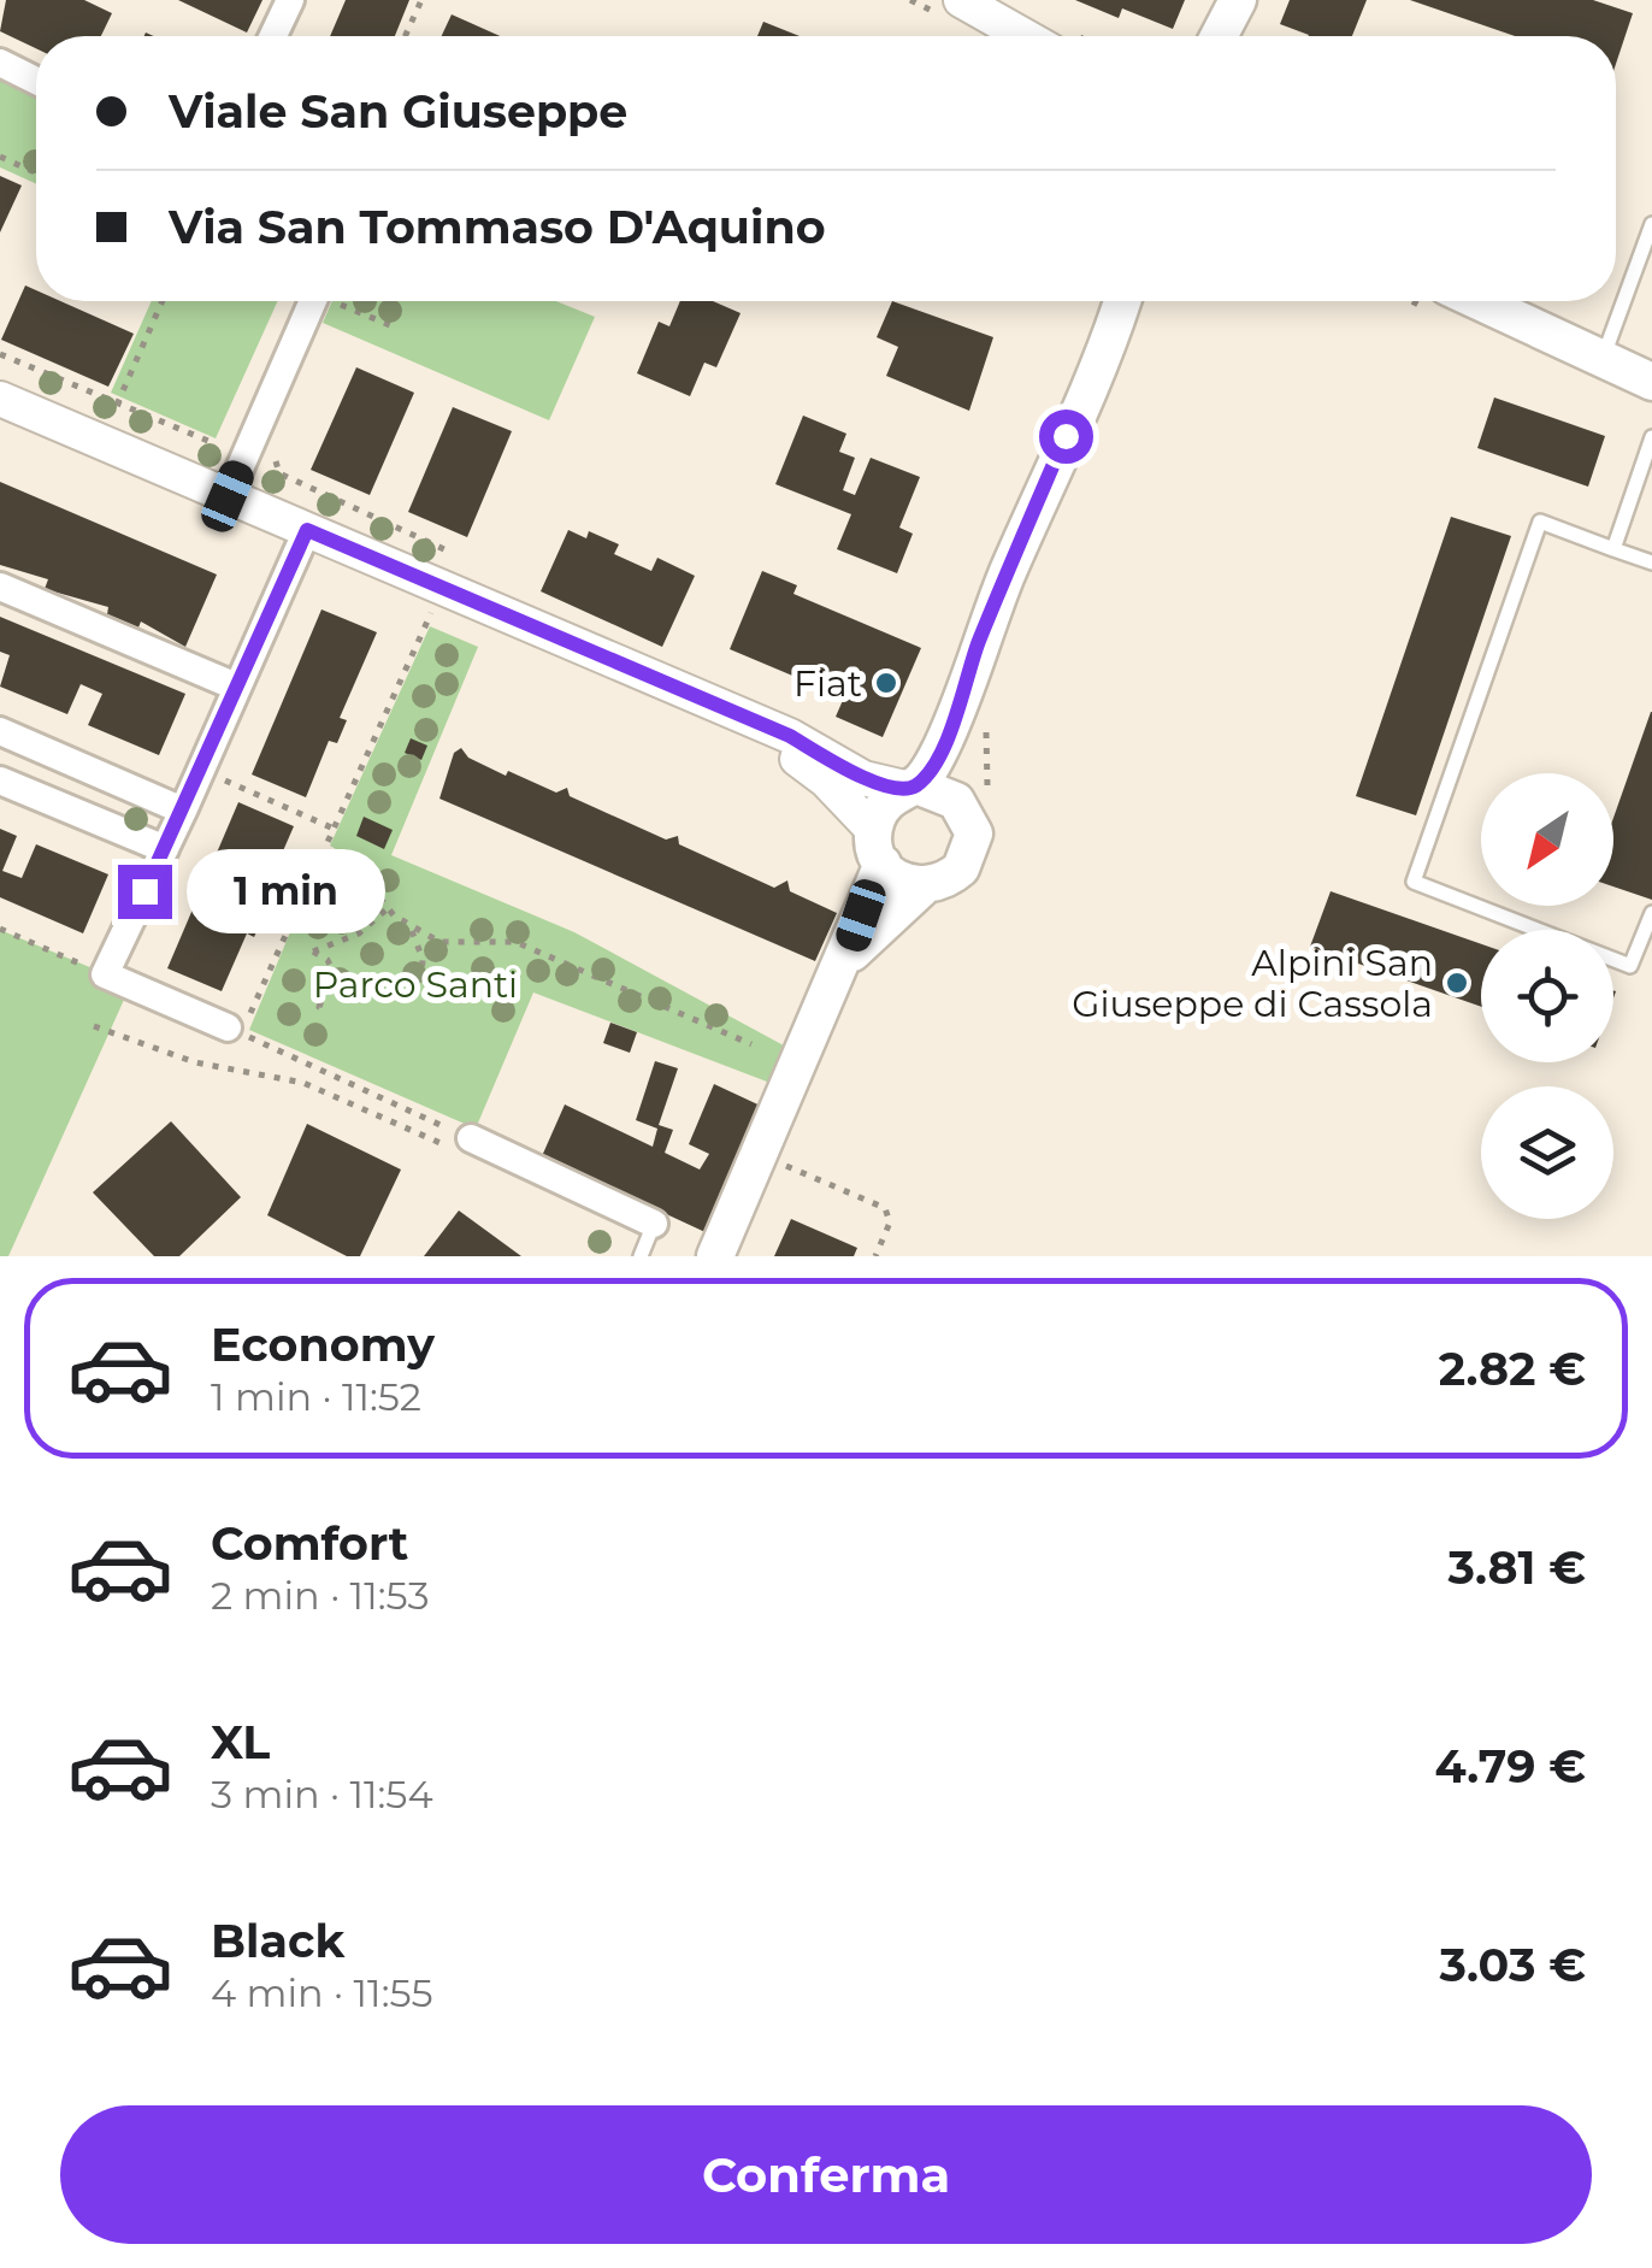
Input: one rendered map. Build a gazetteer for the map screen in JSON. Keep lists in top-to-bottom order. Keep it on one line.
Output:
{"parks":["Parco Santi"],"places":["Fiat","Alpini San Giuseppe di Cassola"],"north":"bottom left","page":{"banner":["Viale San Giuseppe","Via San Tommaso D'Aquino"],"bubble":"1 min","list":[{"name":"Economy","note":"1 min · 11:52","value":"2.82 €"},{"name":"Comfort","note":"2 min · 11:53","value":"3.81 €"},{"name":"XL","note":"3 min · 11:54","value":"4.79 €"},{"name":"Black","note":"4 min · 11:55","value":"3.03 €"}],"buttons":"Conferma"}}
